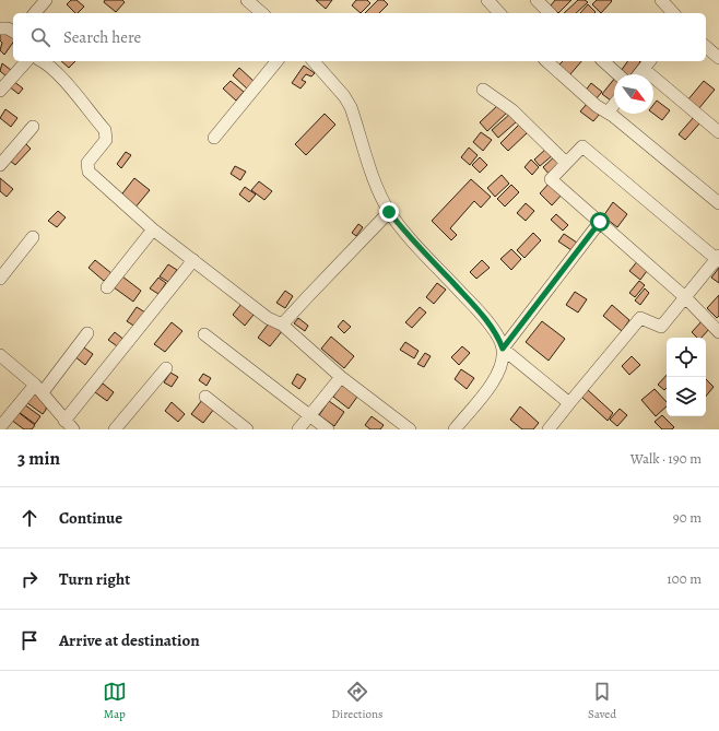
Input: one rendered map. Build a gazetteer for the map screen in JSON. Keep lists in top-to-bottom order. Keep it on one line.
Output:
{"north":"bottom right","page":{"search":"Search here","heading":["3 min","Walk · 190 m"],"list":[["Continue","90 m"],["Turn right","100 m"],"Arrive at destination"],"nav":["Map","Directions","Saved"]}}
